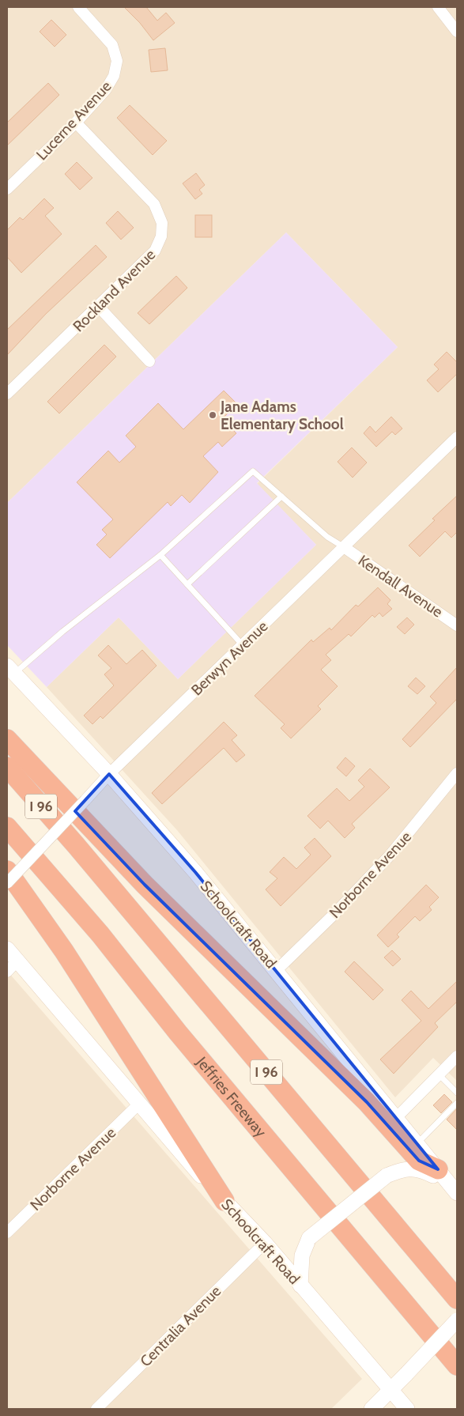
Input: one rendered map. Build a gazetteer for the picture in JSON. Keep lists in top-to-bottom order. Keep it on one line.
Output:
{"streets":{"highway":["I 96","Jeffries Freeway"],"main road":["Schoolcraft Road"],"street":["Lucerne Avenue","Rockland Avenue","Kendall Avenue","Berwyn Avenue","Norborne Avenue","Centralia Avenue"]},"crossings":[["Lucerne Avenue","Rockland Avenue"],["Kendall Avenue","Berwyn Avenue"],["Berwyn Avenue","Schoolcraft Road"],["Norborne Avenue","Schoolcraft Road"],["Schoolcraft Road","Centralia Avenue"]],"places":["Jane Adams Elementary School"]}
